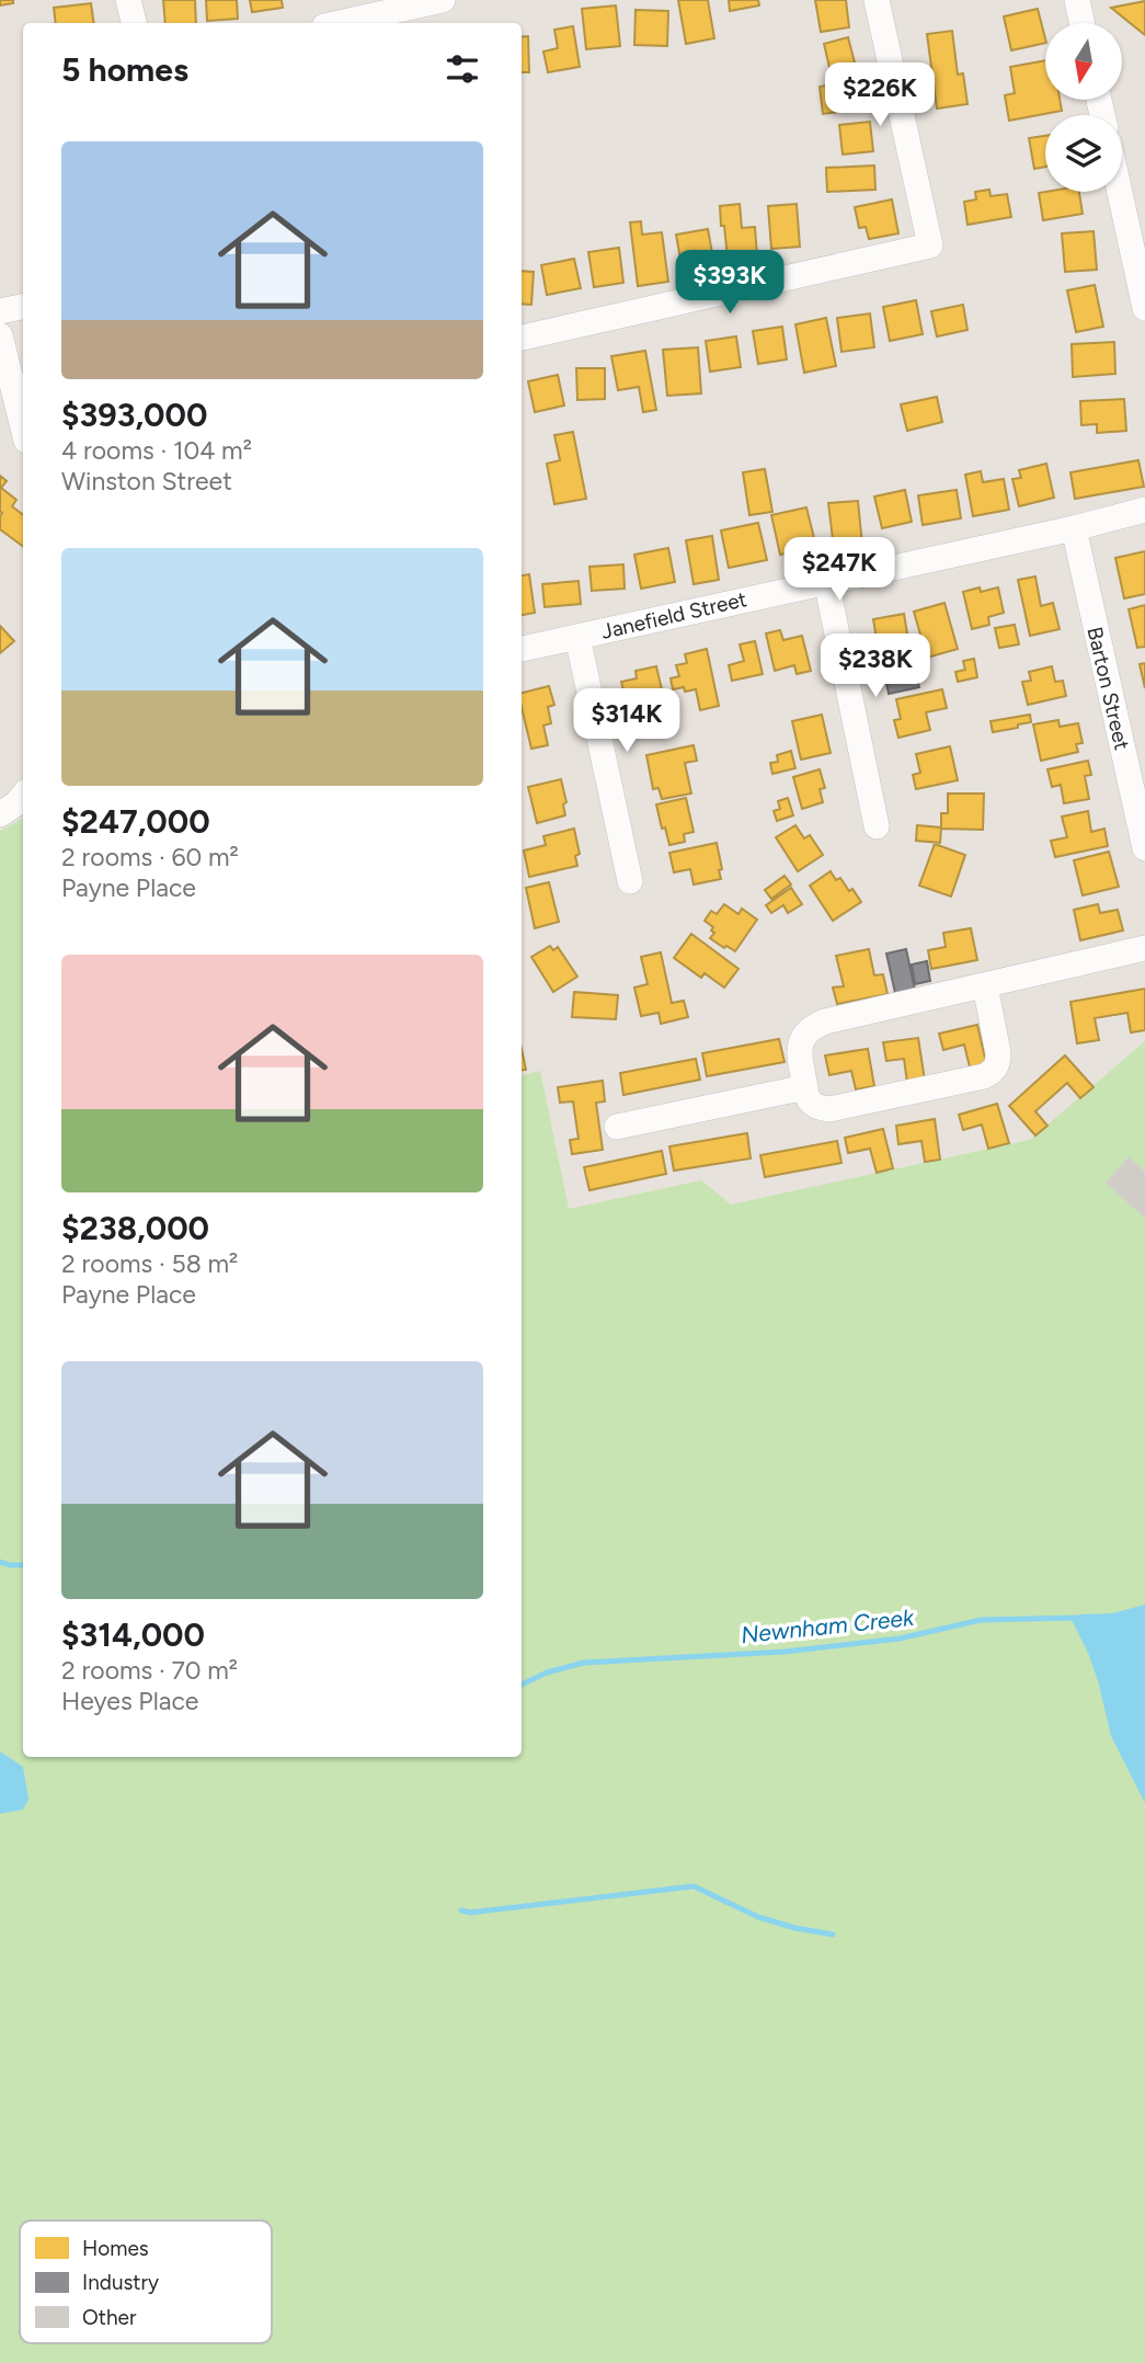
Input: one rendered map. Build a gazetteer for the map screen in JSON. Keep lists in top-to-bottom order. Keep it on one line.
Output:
{"streets":{"street":["Janefield Street","Barton Street"]},"crossings":[["Janefield Street","Barton Street"]],"water":["Newnham Creek"],"legend":["Homes","Industry","Other"],"north":"bottom","page":{"heading":"5 homes","price":["$226K","$393K","$247K","$238K","$314K"],"list":[{"name":"$393,000","note":"4 rooms · 104 m² · Winston Street"},{"name":"$247,000","note":"2 rooms · 60 m² · Payne Place"},{"name":"$238,000","note":"2 rooms · 58 m² · Payne Place"},{"name":"$314,000","note":"2 rooms · 70 m² · Heyes Place"}]}}
